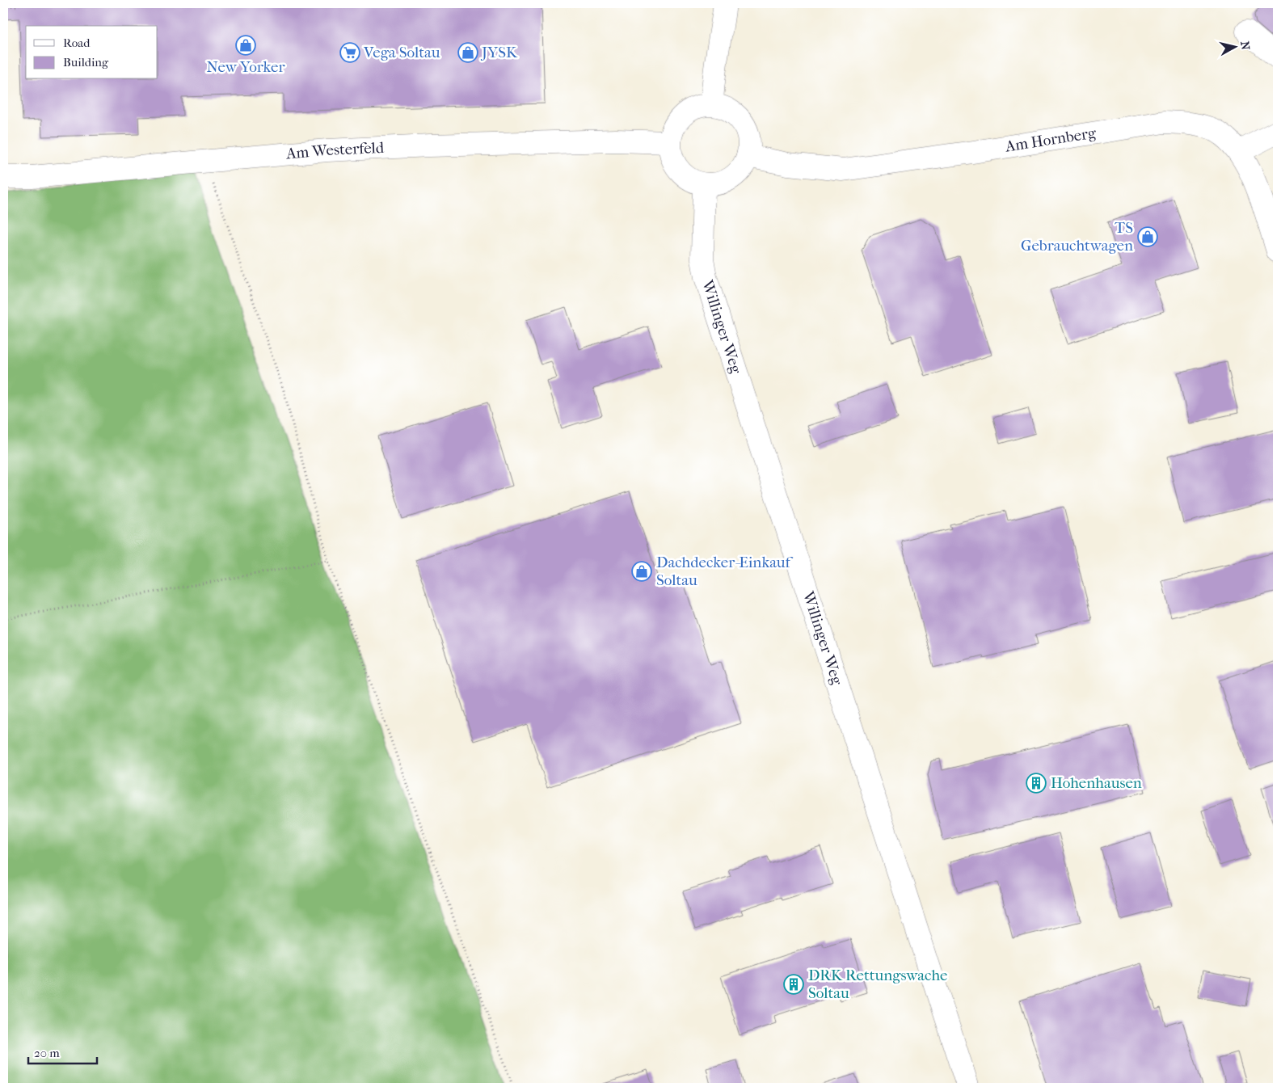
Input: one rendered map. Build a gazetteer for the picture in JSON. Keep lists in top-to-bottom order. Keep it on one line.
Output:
{"streets":{"street":["Am Hornberg","Am Westerfeld","Willinger Weg"]},"crossings":[["Am Hornberg","Am Westerfeld"],["Am Hornberg","Willinger Weg"],["Am Westerfeld","Willinger Weg"]],"places":{"shop":["New Yorker","JYSK","TS Gebrauchtwagen","Dachdecker-Einkauf Soltau"],"supermarket":["Vega Soltau"],"building":["Hohenhausen","DRK Rettungswache Soltau"]},"legend":["Road","Building"],"scale_bar":"20 m","north":"right"}
